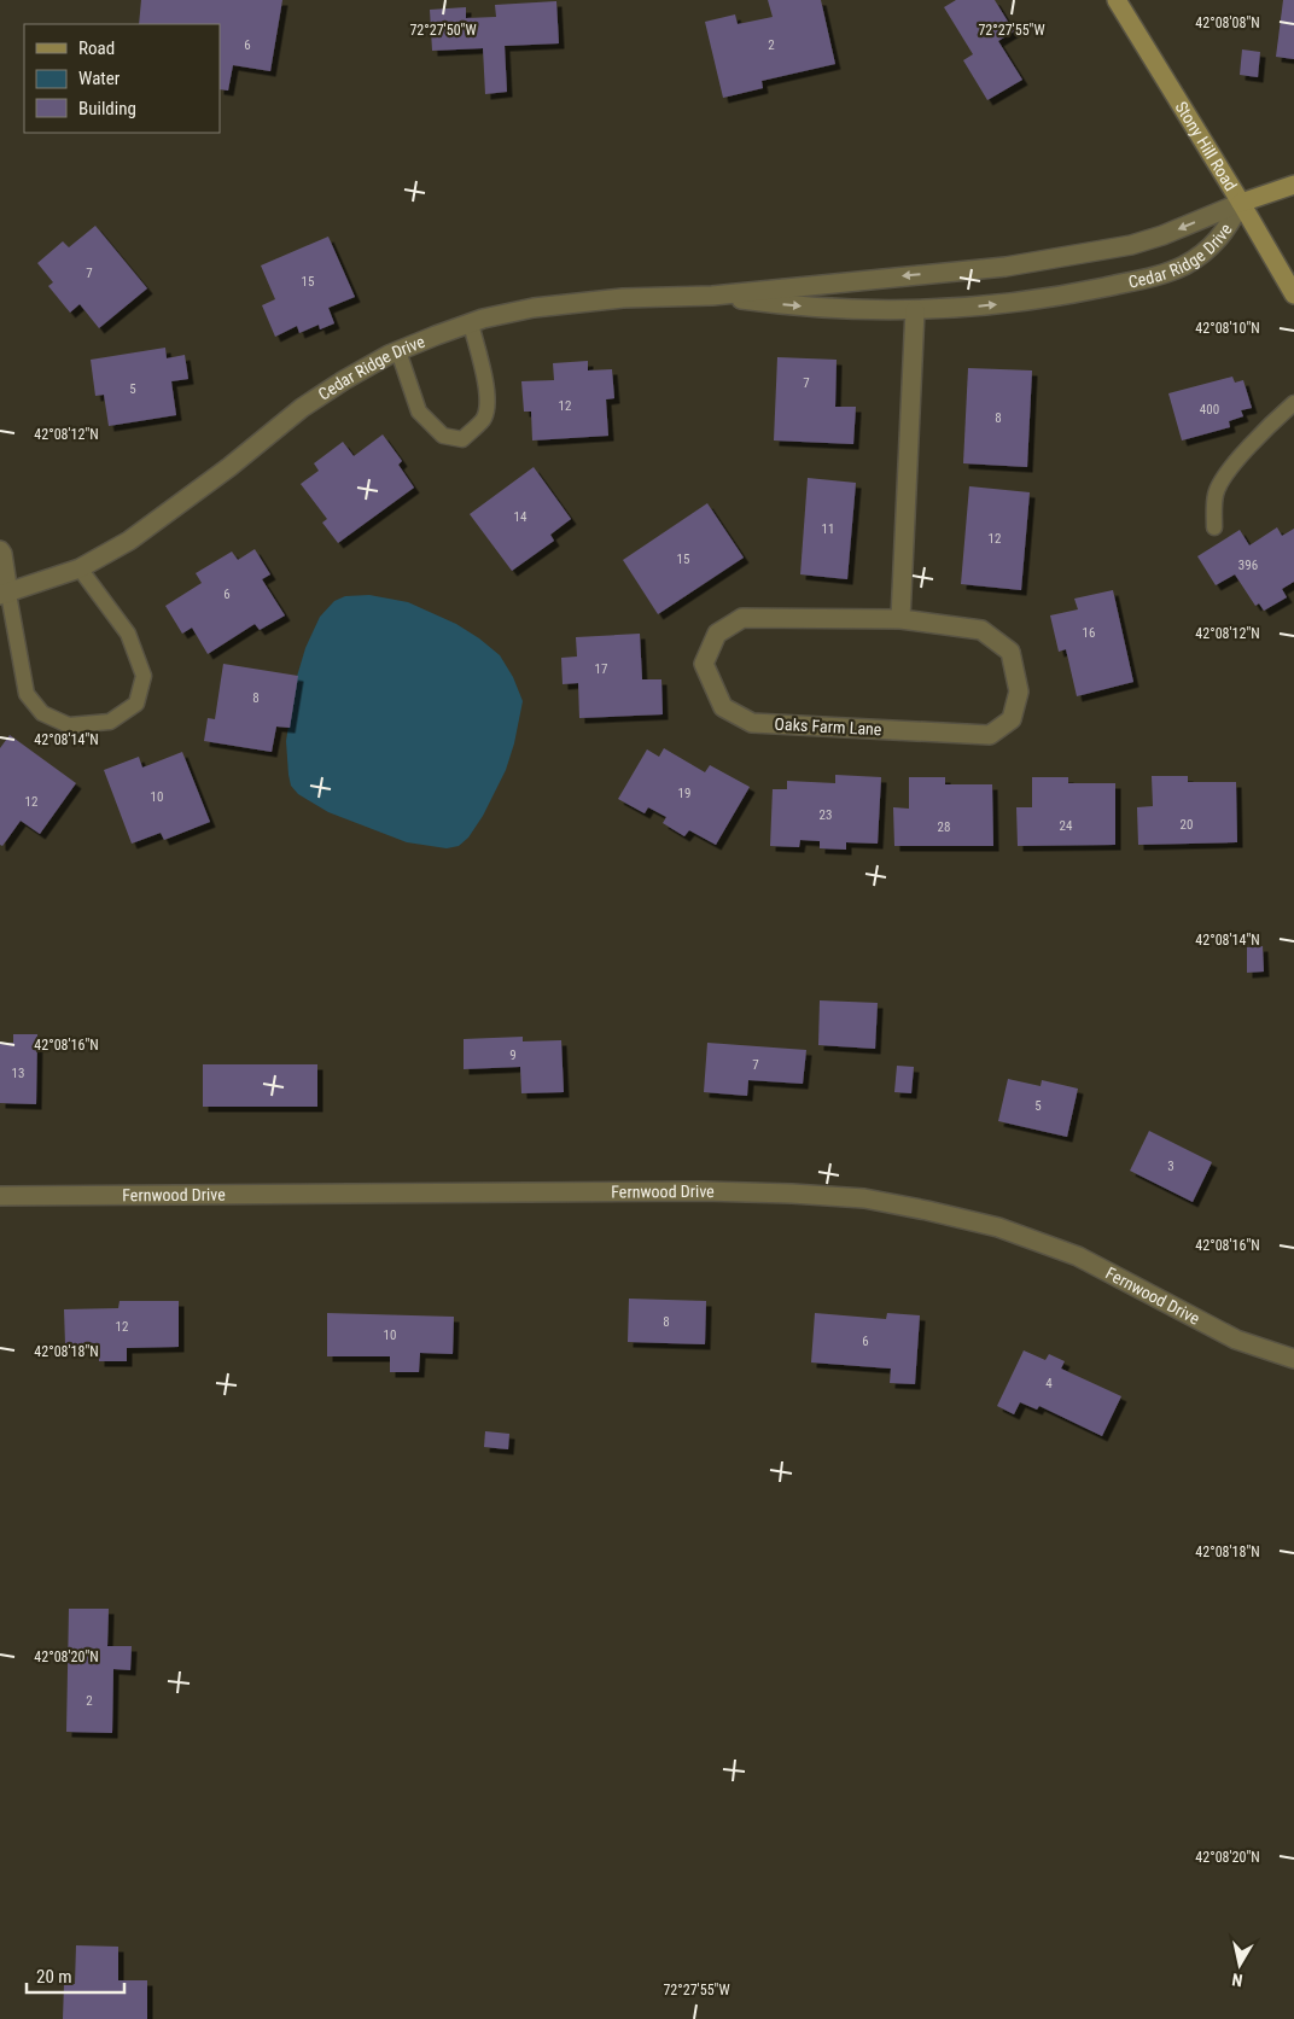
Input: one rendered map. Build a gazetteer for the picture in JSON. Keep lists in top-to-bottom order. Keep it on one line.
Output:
{"streets":{"main road":["Stony Hill Road"],"street":["Cedar Ridge Drive","Oaks Farm Lane","Fernwood Drive"]},"crossings":[["Stony Hill Road","Cedar Ridge Drive"]],"house_numbers":["6","2","7","15","7","5","12","400","8","14","11","12","15","396","6","16","17","8","19","10","12","23","20","24","28","9","7","13","5","3","8","12","10","6","4","2"],"legend":["Road","Water","Building"],"scale_bar":"20 m","north":"bottom","coordinates":["42°08'08\"N","72°27'50\"W","72°27'55\"W","42°08'10\"N","42°08'12\"N","42°08'14\"N","42°08'16\"N","42°08'18\"N","42°08'20\"N"]}
